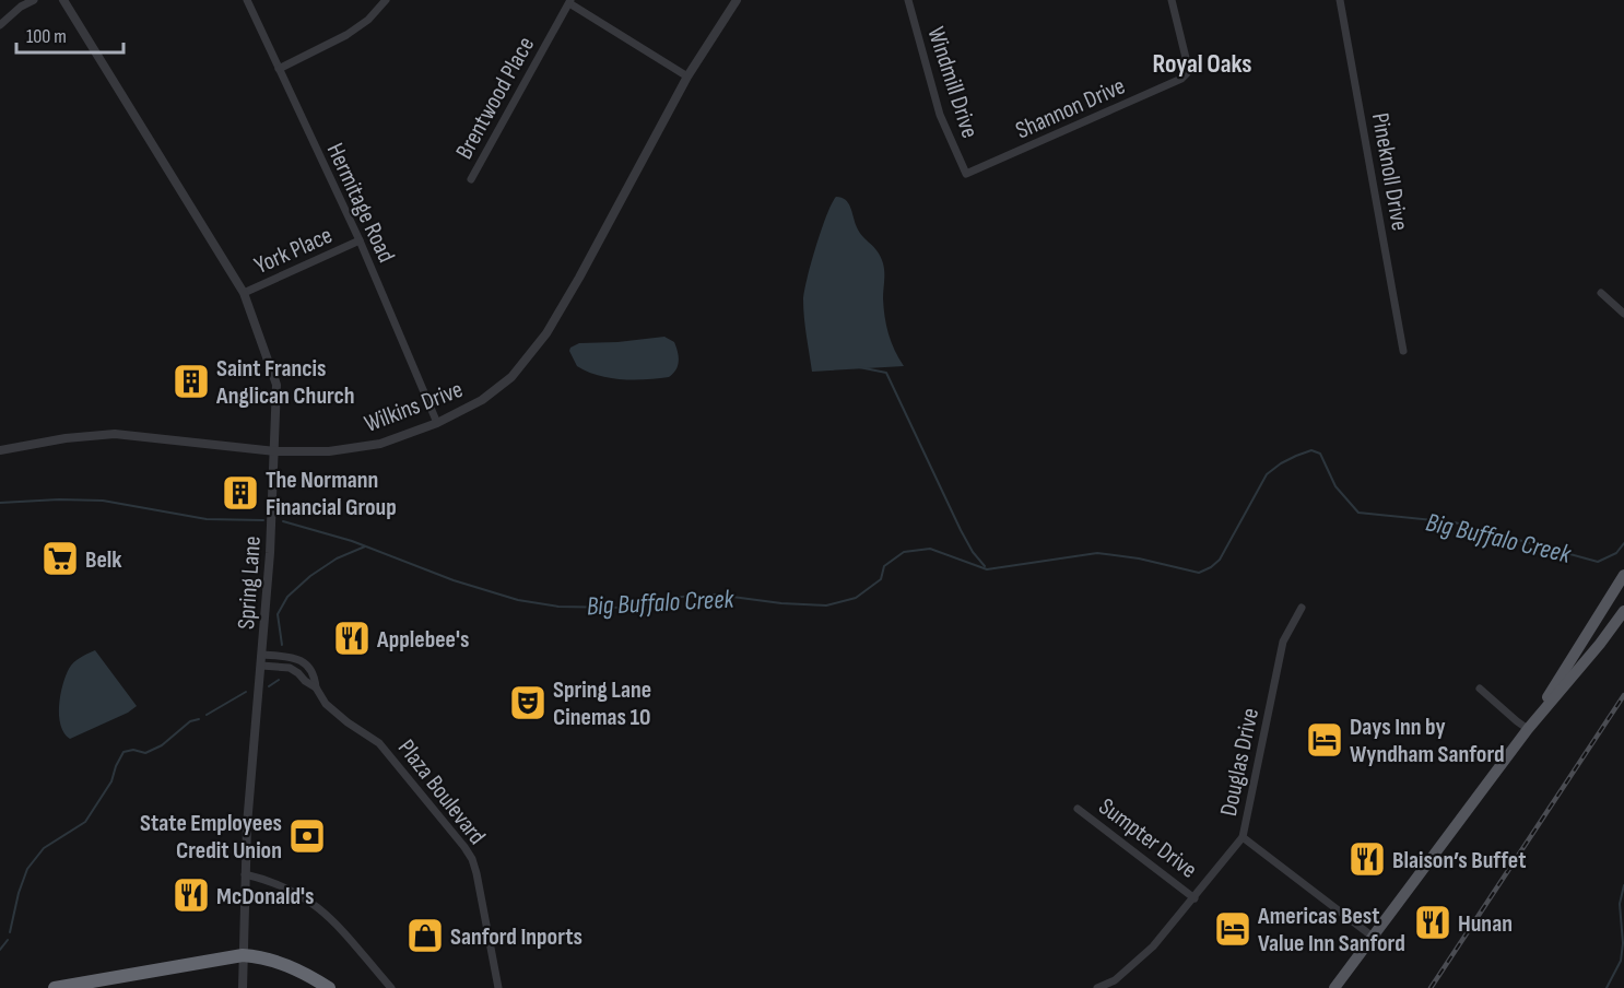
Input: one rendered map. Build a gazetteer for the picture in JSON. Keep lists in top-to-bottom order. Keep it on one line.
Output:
{"streets":{"street":["Windmill Drive","Brentwood Place","Shannon Drive","Pineknoll Drive","Hermitage Road","York Place","Wilkins Drive","Spring Lane","Douglas Drive","Plaza Boulevard","Sumpter Drive"]},"crossings":[["Windmill Drive","Shannon Drive"],["Hermitage Road","York Place"],["Hermitage Road","Wilkins Drive"],["York Place","Spring Lane"],["Wilkins Drive","Spring Lane"],["Spring Lane","Plaza Boulevard"],["Douglas Drive","Sumpter Drive"]],"districts":["Royal Oaks"],"water":["Big Buffalo Creek"],"places":{"building":["Saint Francis Anglican Church","The Normann Financial Group"],"supermarket":["Belk"],"restaurant":["Applebee's","Blaison’s Buffet","McDonald's","Hunan"],"theatre":["Spring Lane Cinemas 10"],"hotel":["Days Inn by Wyndham Sanford","Americas Best Value Inn Sanford"],"bank":["State Employees Credit Union"],"shop":["Sanford Inports"]},"scale_bar":"100 m"}
